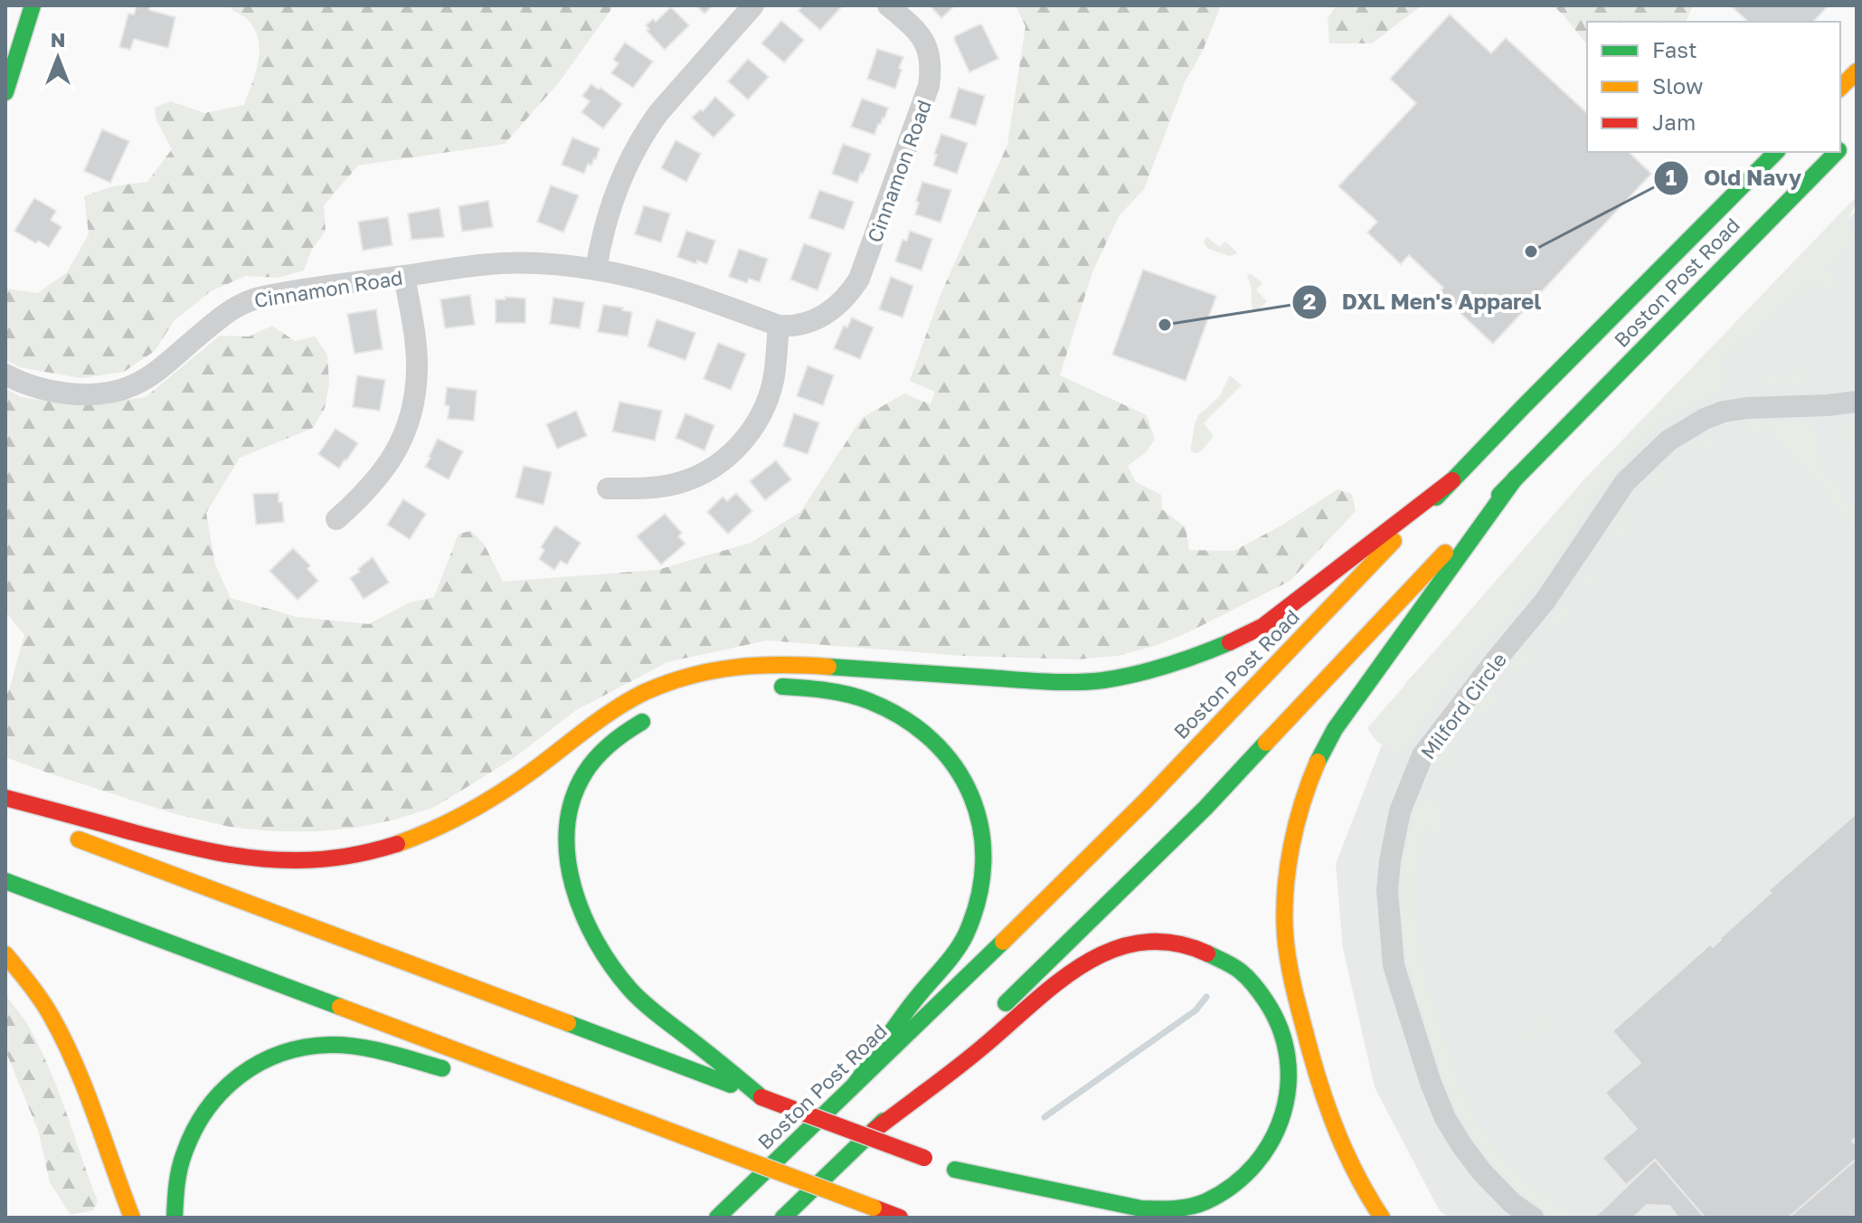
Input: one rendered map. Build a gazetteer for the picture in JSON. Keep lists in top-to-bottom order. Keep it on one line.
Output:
{"streets":{"main road":["Boston Post Road"],"street":["Cinnamon Road","Milford Circle"]},"places":["Old Navy","DXL Men's Apparel"],"legend":["Fast","Slow","Jam"],"north":"top"}
